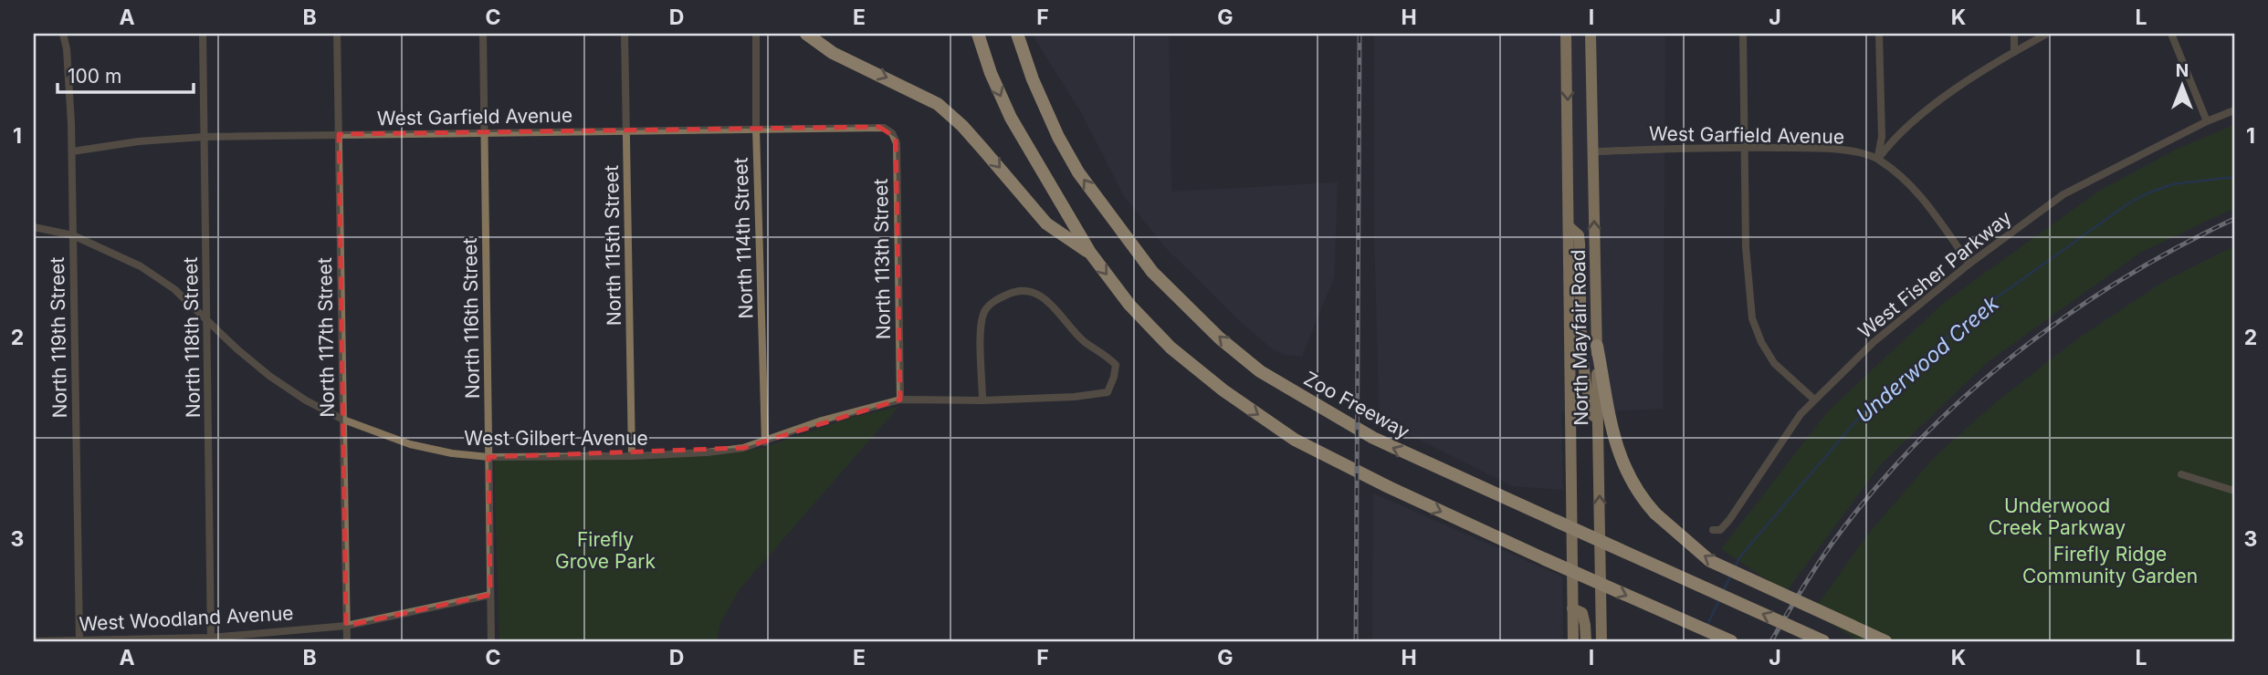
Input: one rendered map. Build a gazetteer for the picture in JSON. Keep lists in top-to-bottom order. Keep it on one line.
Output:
{"streets":{"highway":["Zoo Freeway"],"main road":["North Mayfair Road"],"street":["West Garfield Avenue","North 114th Street","North 115th Street","North 113th Street","West Fisher Parkway","North 116th Street","North 119th Street","North 118th Street","North 117th Street","West Gilbert Avenue","West Woodland Avenue"]},"crossings":[["West Garfield Avenue","North 114th Street"],["West Garfield Avenue","North 115th Street"],["West Garfield Avenue","North 113th Street"],["West Garfield Avenue","North 116th Street"],["West Garfield Avenue","North 119th Street"],["West Garfield Avenue","North 118th Street"],["West Garfield Avenue","North 117th Street"],["West Garfield Avenue","North Mayfair Road"],["North 114th Street","West Gilbert Avenue"],["North 115th Street","West Gilbert Avenue"],["North 113th Street","West Gilbert Avenue"],["North 116th Street","West Gilbert Avenue"],["North 116th Street","West Woodland Avenue"],["North 119th Street","West Gilbert Avenue"],["North 119th Street","West Woodland Avenue"],["North 118th Street","West Gilbert Avenue"],["North 118th Street","West Woodland Avenue"],["North 117th Street","West Gilbert Avenue"],["North 117th Street","West Woodland Avenue"]],"water":["Underwood Creek"],"parks":["Underwood Creek Parkway","Firefly Grove Park","Firefly Ridge Community Garden"],"scale_bar":"100 m","north":"top","grid":{"columns":["A","B","C","D","E","F","G","H","I","J","K","L"],"rows":["1","2","3"]}}
